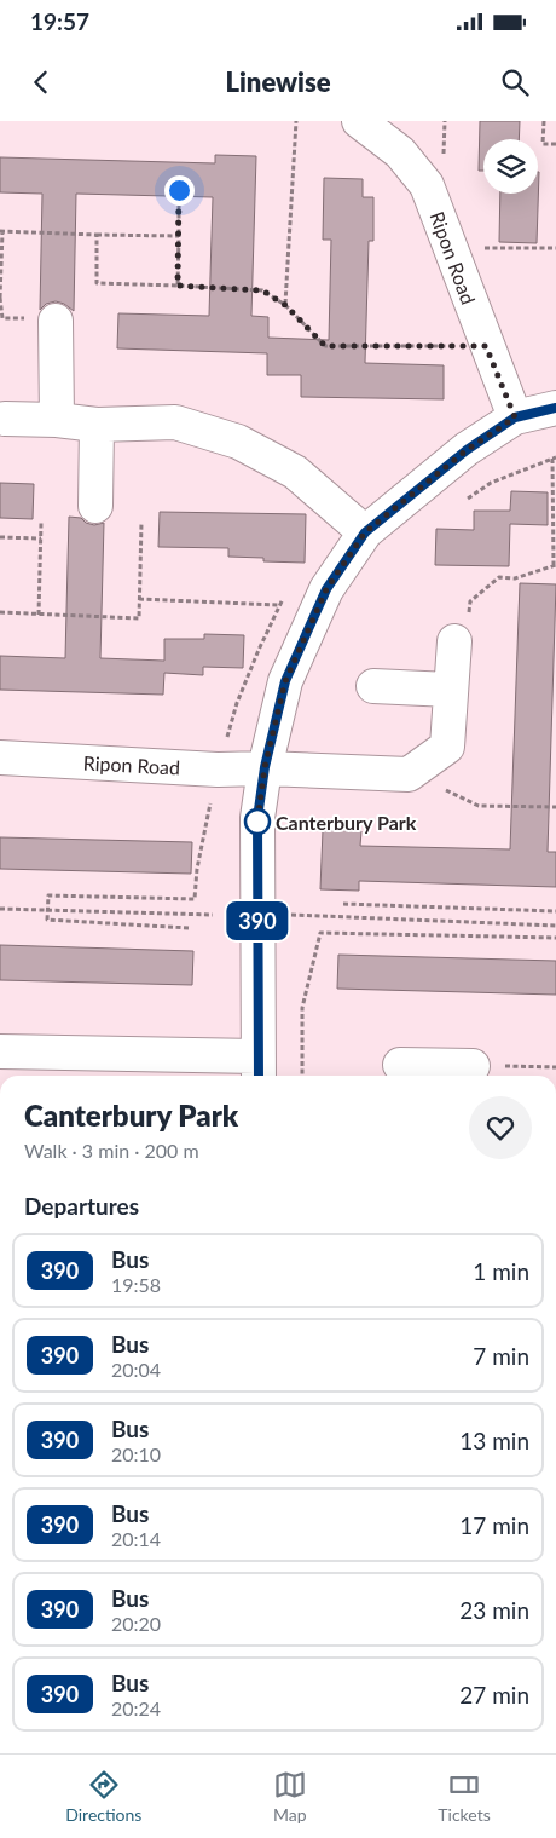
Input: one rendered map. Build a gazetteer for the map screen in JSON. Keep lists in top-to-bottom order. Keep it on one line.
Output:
{"streets":{"street":["Ripon Road"]},"places":["Canterbury Park"],"lines":["bus line 390"],"page":{"status":"19:57","header":"Linewise","on_map":"390","heading":[["Canterbury Park","Walk · 3 min · 200 m"],"Departures"],"list":[{"mark":"390","name":"Bus","note":"19:58","value":"1 min"},{"mark":"390","name":"Bus","note":"20:04","value":"7 min"},{"mark":"390","name":"Bus","note":"20:10","value":"13 min"},{"mark":"390","name":"Bus","note":"20:14","value":"17 min"},{"mark":"390","name":"Bus","note":"20:20","value":"23 min"},{"mark":"390","name":"Bus","note":"20:24","value":"27 min"}],"tabs":["Directions","Map","Tickets"]}}
